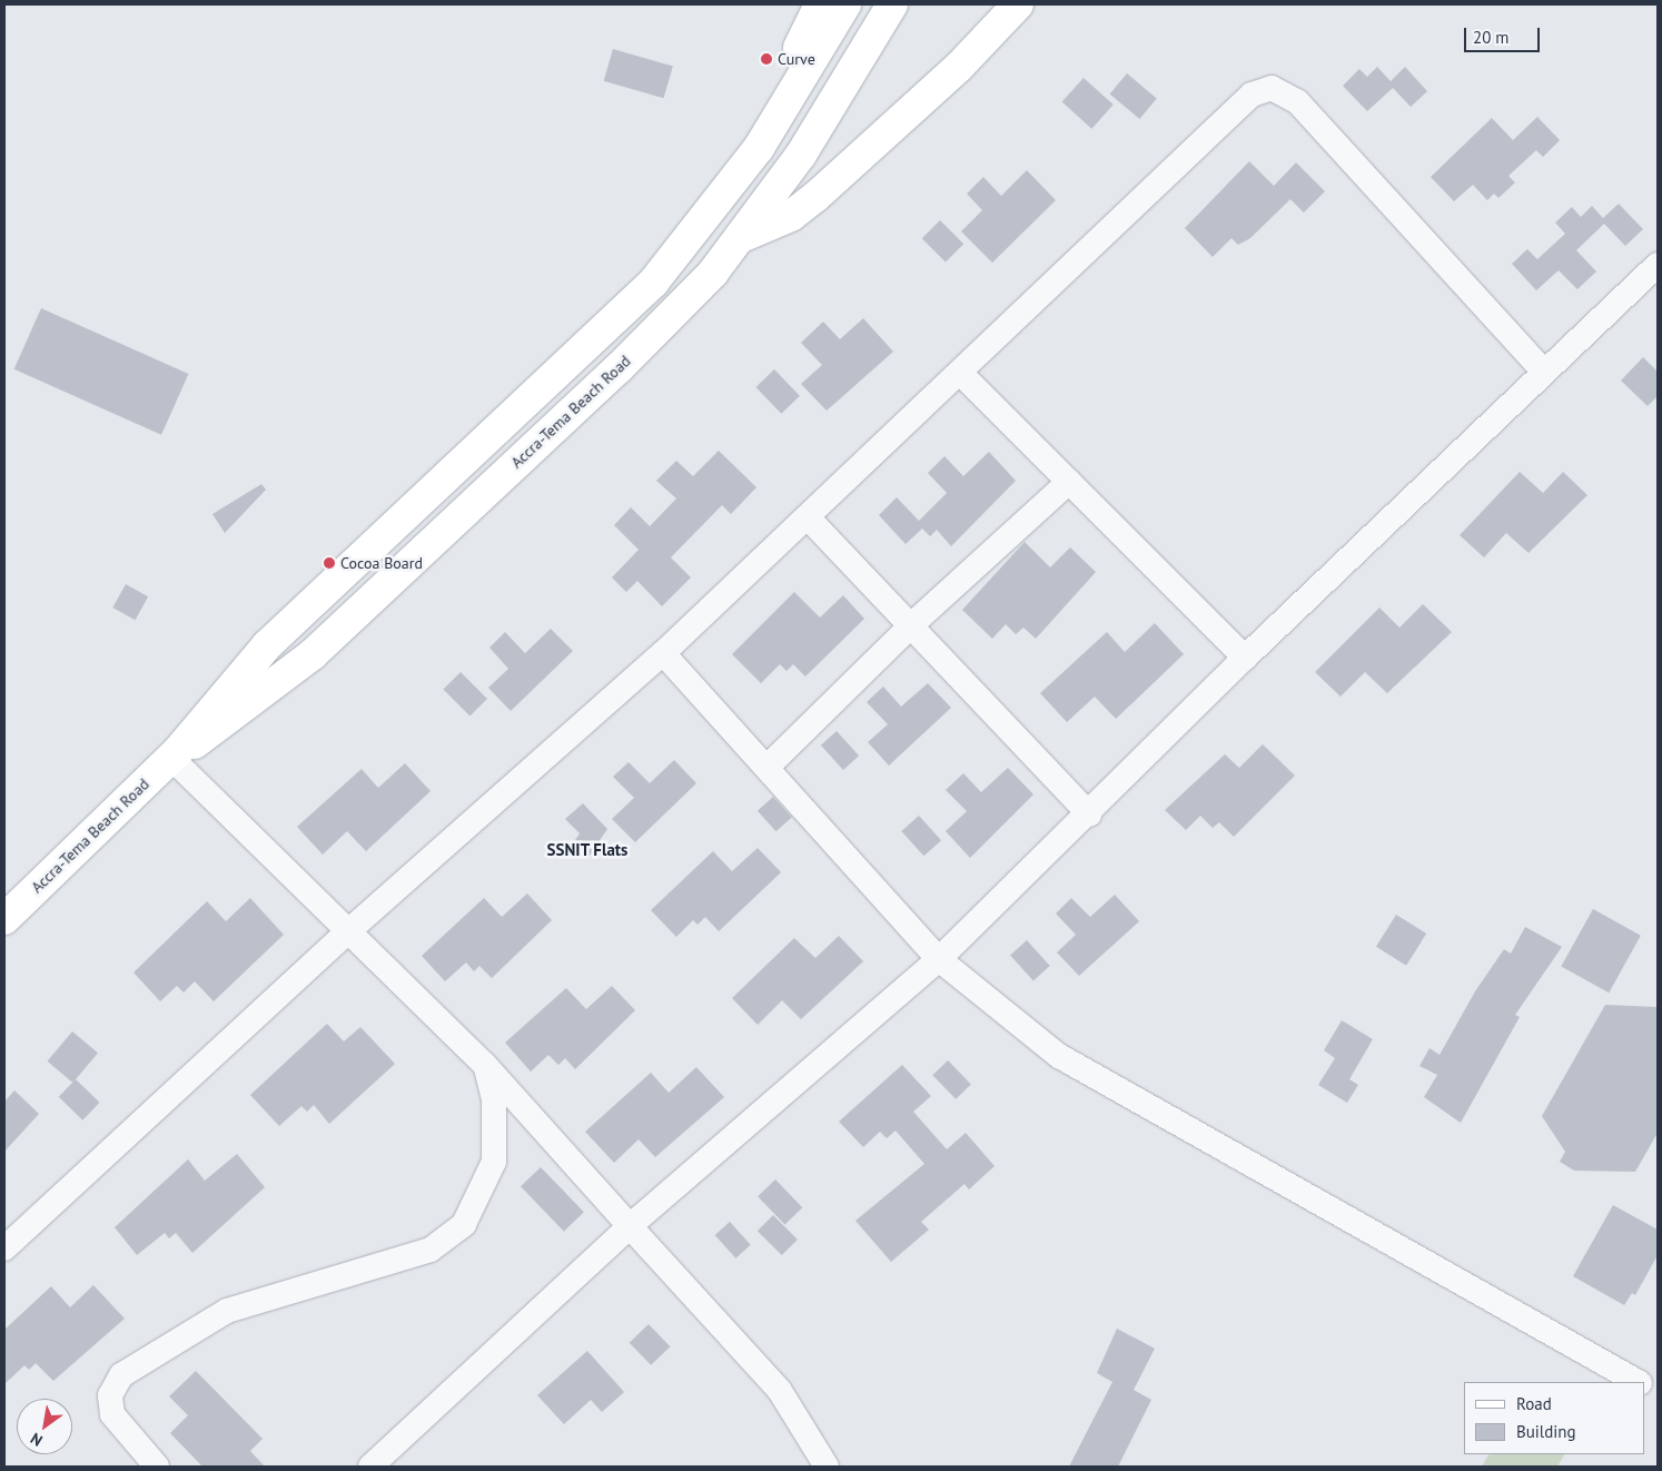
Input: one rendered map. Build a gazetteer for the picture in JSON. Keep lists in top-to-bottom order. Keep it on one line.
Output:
{"streets":{"main road":["Accra-Tema Beach Road"]},"districts":["SSNIT Flats"],"places":["Curve","Cocoa Board"],"legend":["Road","Building"],"scale_bar":"20 m","north":"bottom left"}
